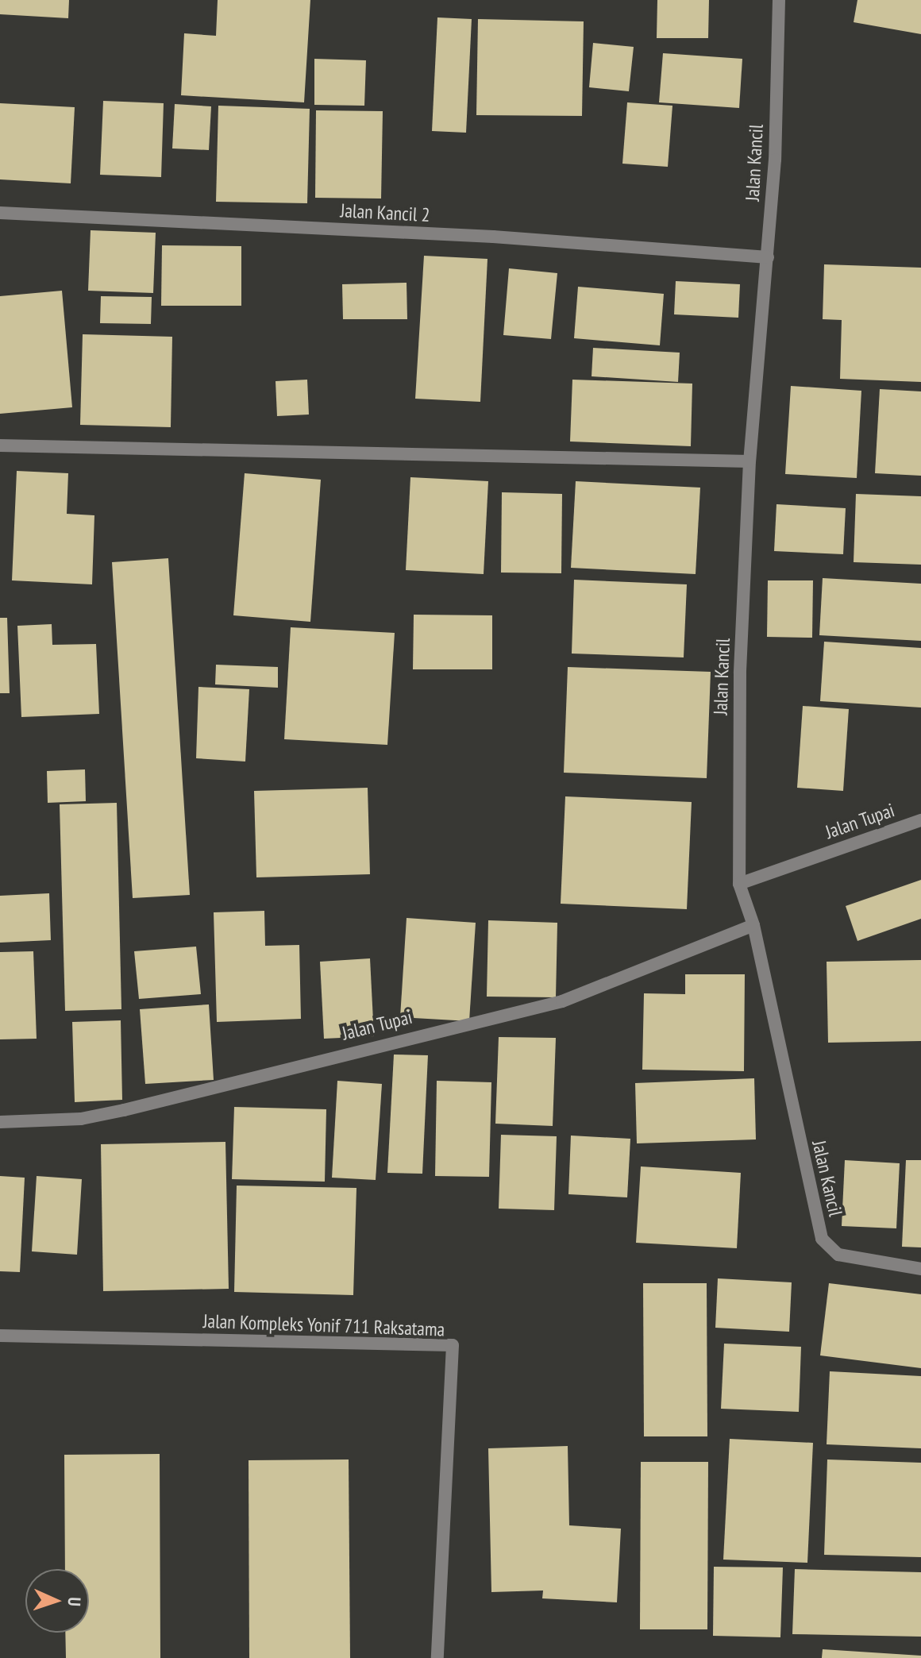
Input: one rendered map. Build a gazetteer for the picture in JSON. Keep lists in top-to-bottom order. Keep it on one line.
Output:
{"streets":{"street":["Jalan Kancil","Jalan Kancil 2","Jalan Tupai","Jalan Kompleks Yonif 711 Raksatama"]},"crossings":[["Jalan Kancil","Jalan Kancil 2"],["Jalan Kancil","Jalan Tupai"]],"north":"right"}
